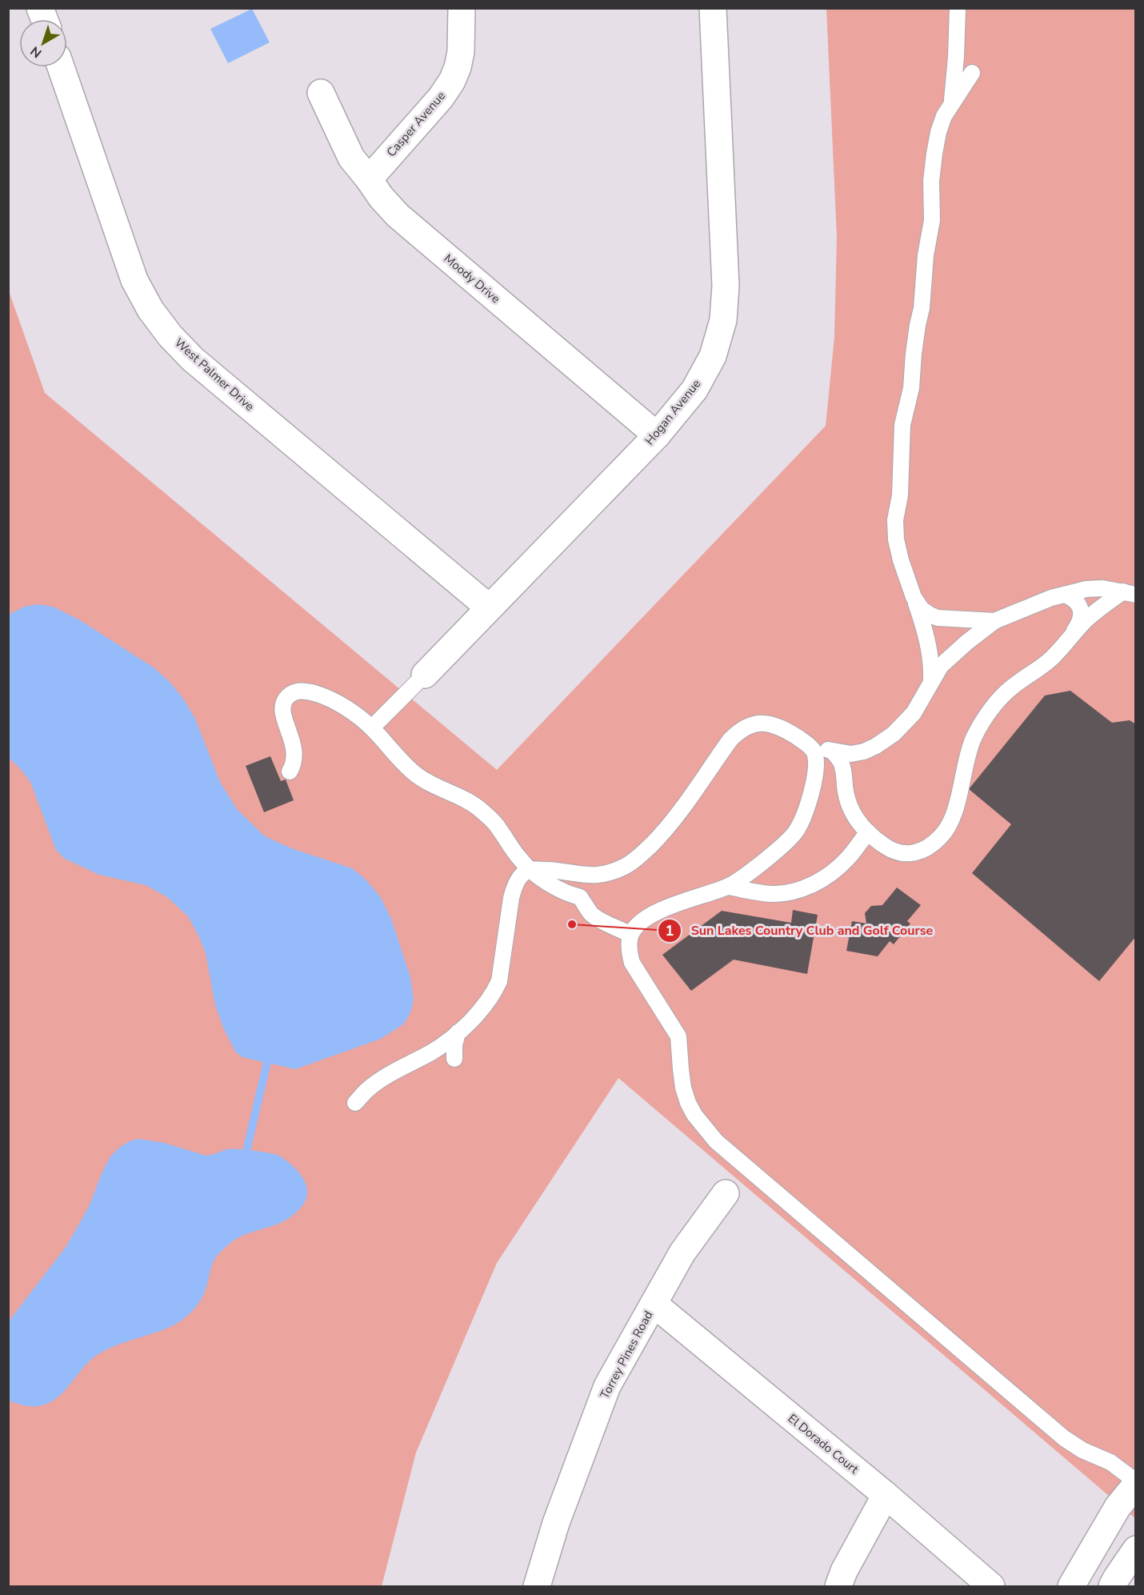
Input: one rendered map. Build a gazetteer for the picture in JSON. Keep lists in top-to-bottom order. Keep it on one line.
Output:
{"streets":{"street":["Casper Avenue","Moody Drive","West Palmer Drive","Hogan Avenue","Torrey Pines Road","El Dorado Court"]},"crossings":[["Casper Avenue","Moody Drive"],["Moody Drive","Hogan Avenue"],["West Palmer Drive","Hogan Avenue"],["Torrey Pines Road","El Dorado Court"]],"places":["Sun Lakes Country Club and Golf Course"],"north":"bottom left"}
